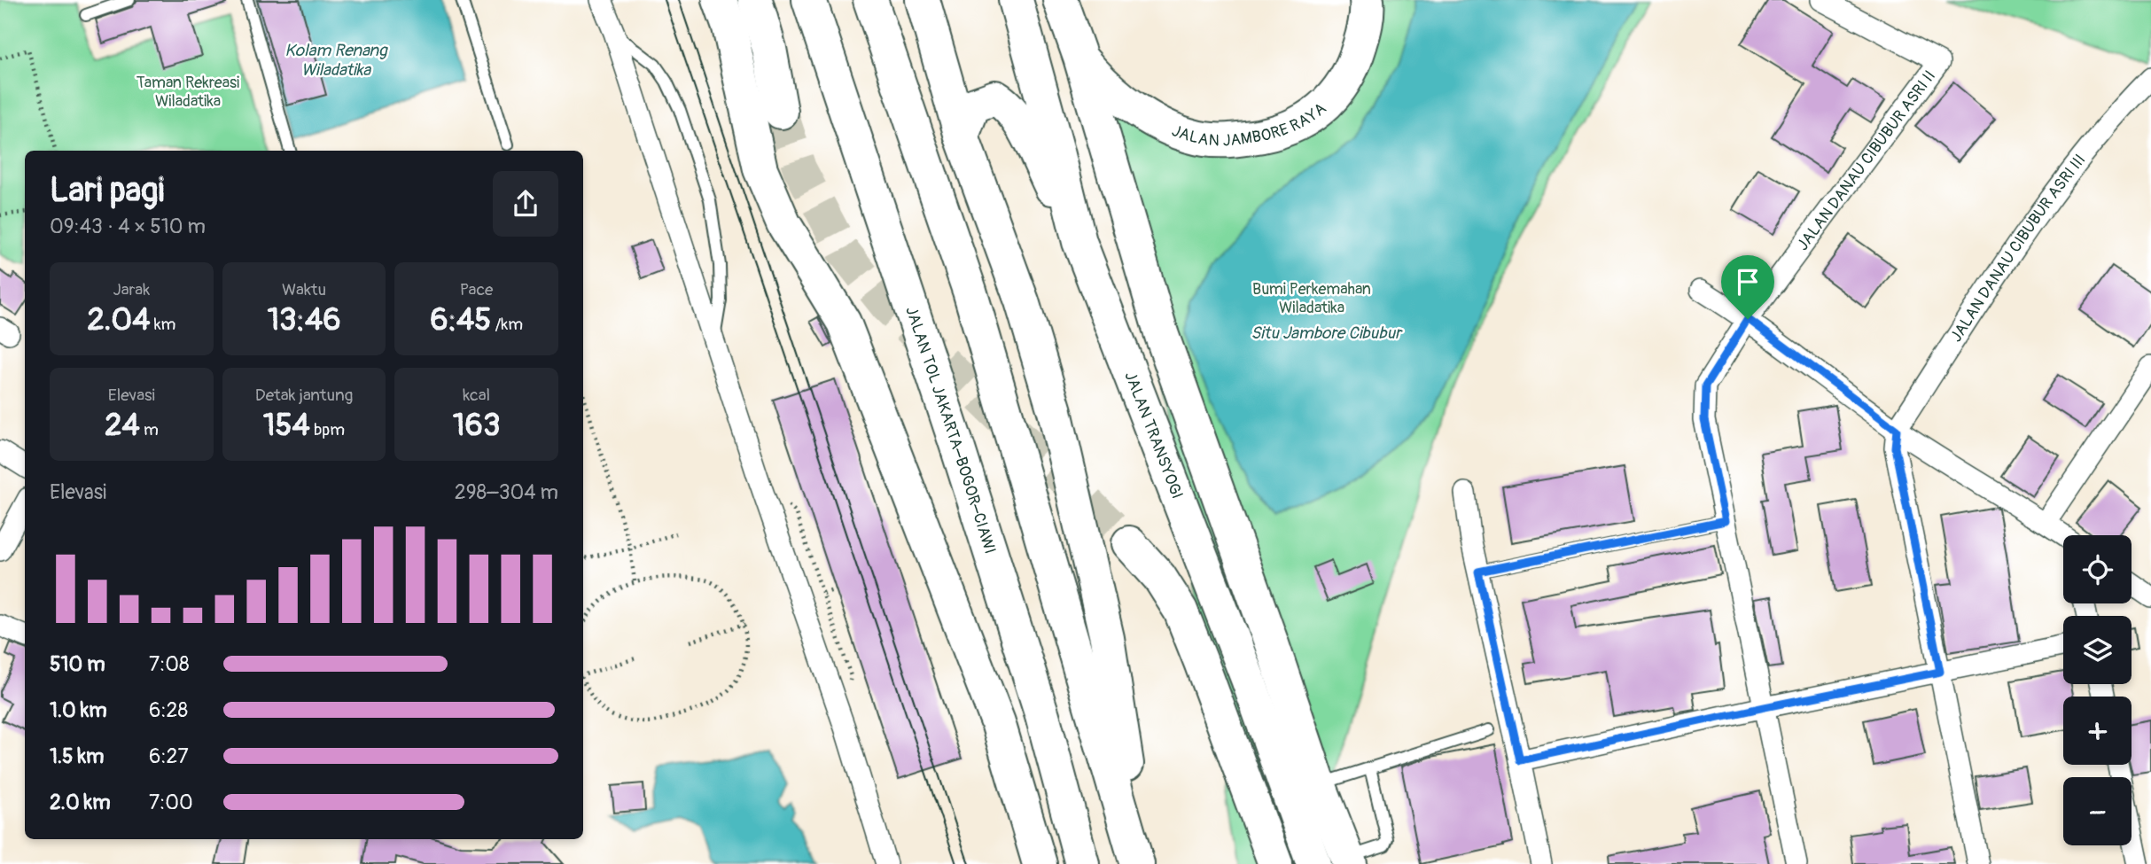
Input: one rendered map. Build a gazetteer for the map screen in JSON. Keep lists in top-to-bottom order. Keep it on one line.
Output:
{"streets":{"highway":["JALAN JAMBORE RAYA","JALAN TOL JAKARTA–BOGOR–CIAWI","JALAN TRANSYOGI"],"street":["JALAN DANAU CIBUBUR ASRI II","JALAN DANAU CIBUBUR ASRI III"]},"crossings":[["JALAN JAMBORE RAYA","JALAN TRANSYOGI"]],"water":["Kolam Renang Wiladatika","Situ Jambore Cibubur"],"parks":["Taman Rekreasi Wiladatika","Bumi Perkemahan Wiladatika"],"page":{"heading":["Lari pagi","09:43 · 4 × 510 m"],"stats":[["Jarak","2.04 km"],["Waktu","13:46"],["Pace","6:45 /km"],["Elevasi","24 m"],["Detak jantung","154 bpm"],["kcal","163"]],"chart":["Elevasi","298–304 m"],"map_buttons":["+","−"],"list":[{"name":"510 m","note":"7:08"},{"name":"1.0 km","note":"6:28"},{"name":"1.5 km","note":"6:27"},{"name":"2.0 km","note":"7:00"}]}}
